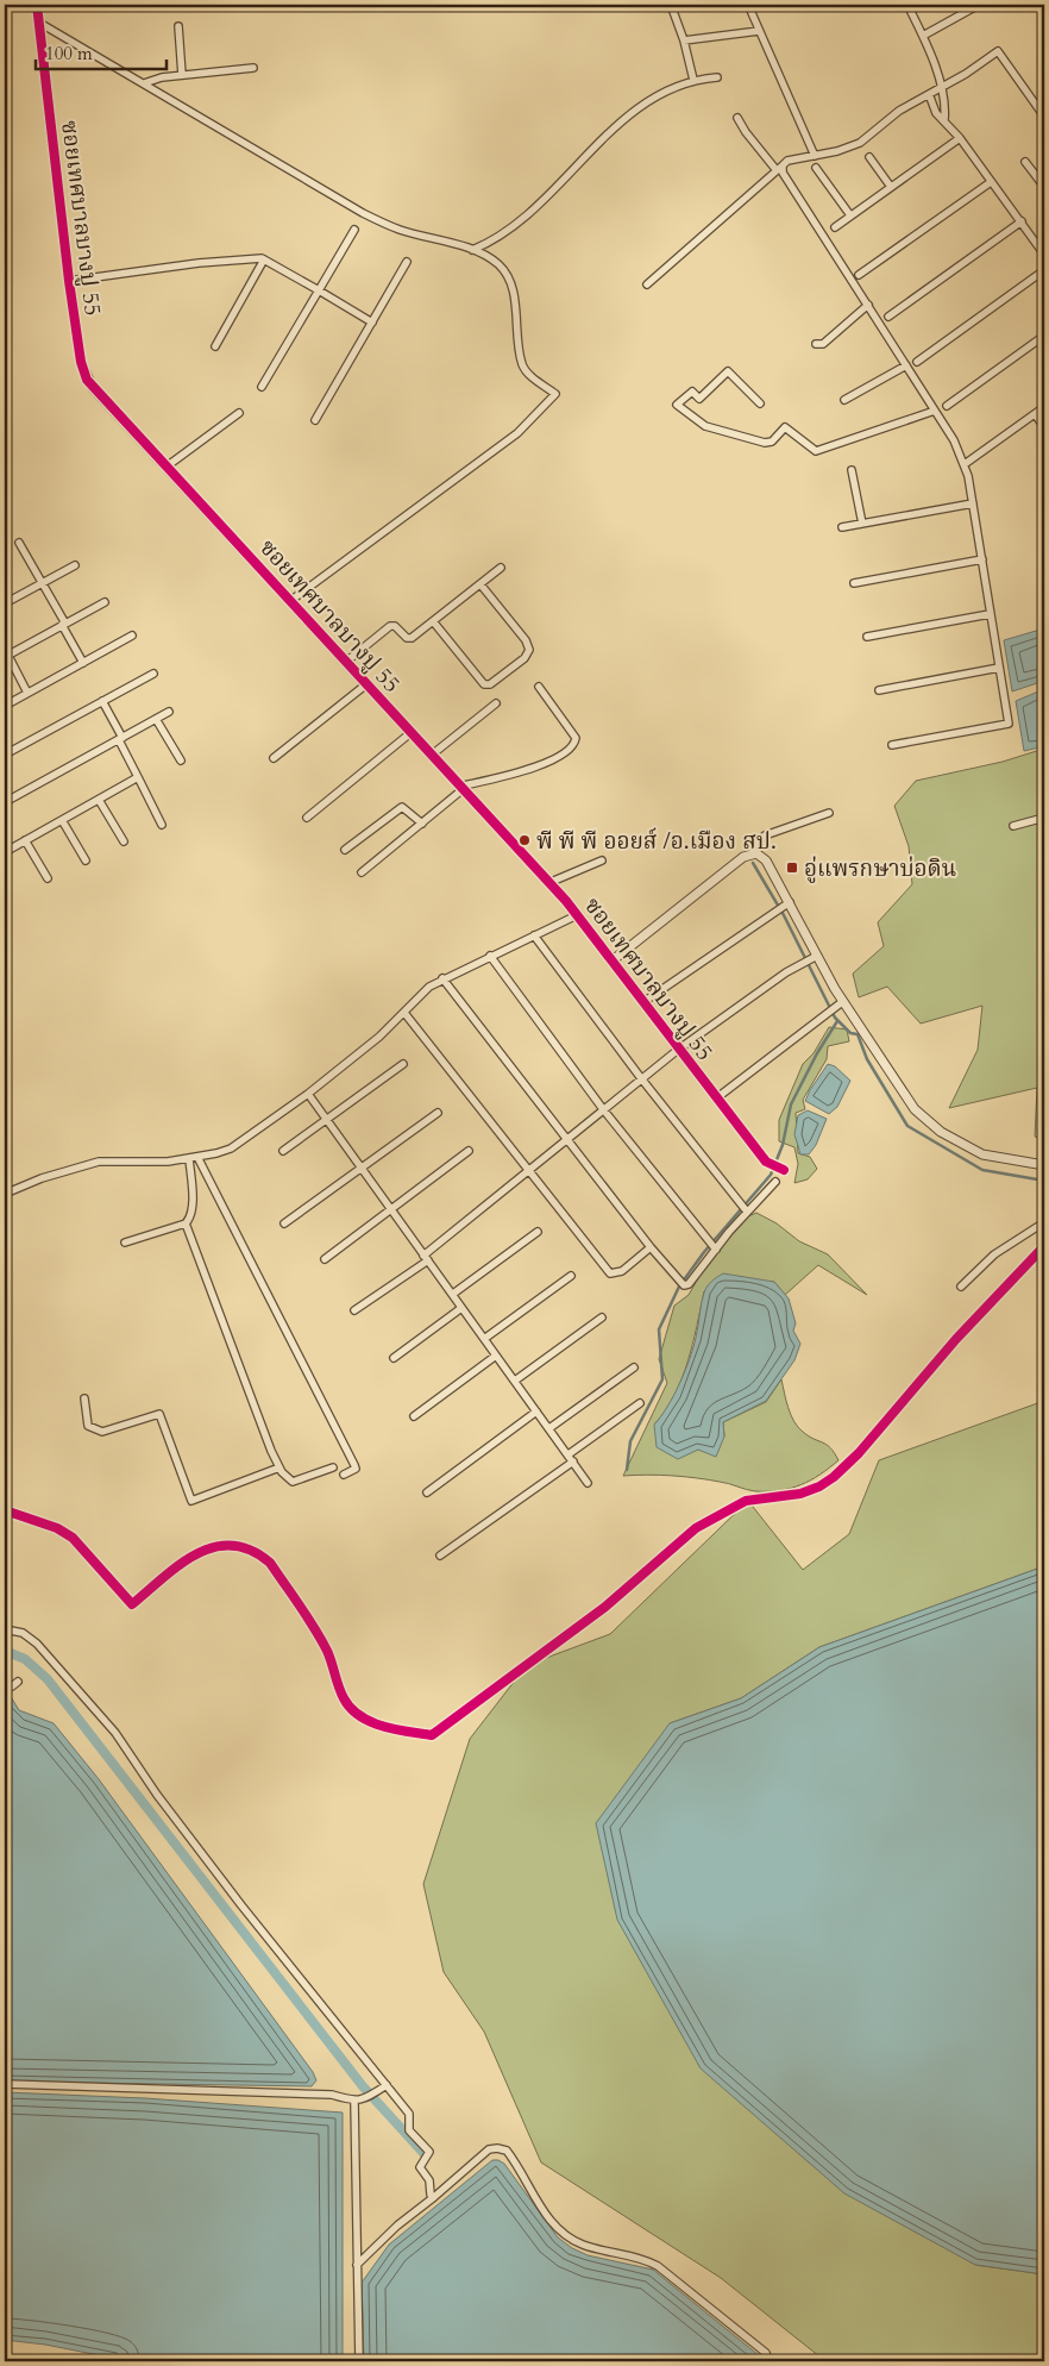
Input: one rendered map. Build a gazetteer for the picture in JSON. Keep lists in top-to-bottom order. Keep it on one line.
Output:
{"streets":{"street":["ซอยเทศบาลบางปู 55"]},"places":{"other":["พี พี พี ออยส์ /อ.เมือง สป."],"transit":["อู่แพรกษาบ่อดิน"]},"scale_bar":"100 m"}
